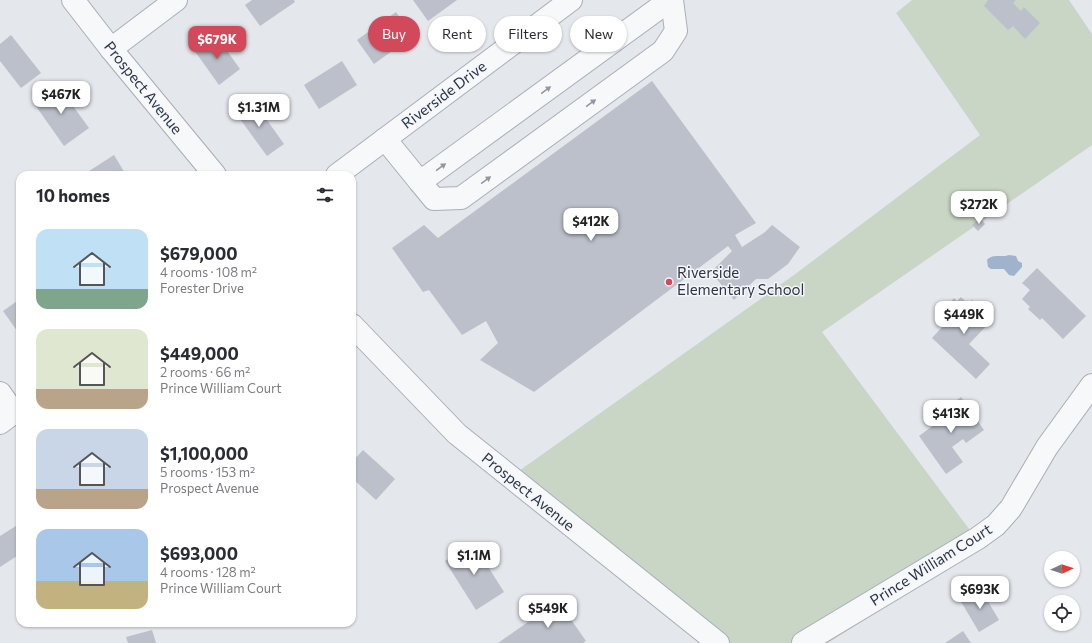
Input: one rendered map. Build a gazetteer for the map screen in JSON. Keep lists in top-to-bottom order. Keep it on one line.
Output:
{"streets":{"street":["Prospect Avenue","Riverside Drive","Prince William Court"]},"places":["Riverside Elementary School"],"north":"right","page":{"chip":["Buy","Rent","Filters","New"],"price":["$679K","$467K","$1.31M","$272K","$412K","$449K","$413K","$1.1M","$693K","$549K"],"heading":"10 homes","list":[{"name":"$679,000","note":"4 rooms · 108 m² · Forester Drive"},{"name":"$449,000","note":"2 rooms · 66 m² · Prince William Court"},{"name":"$1,100,000","note":"5 rooms · 153 m² · Prospect Avenue"},{"name":"$693,000","note":"4 rooms · 128 m² · Prince William Court"}]}}
